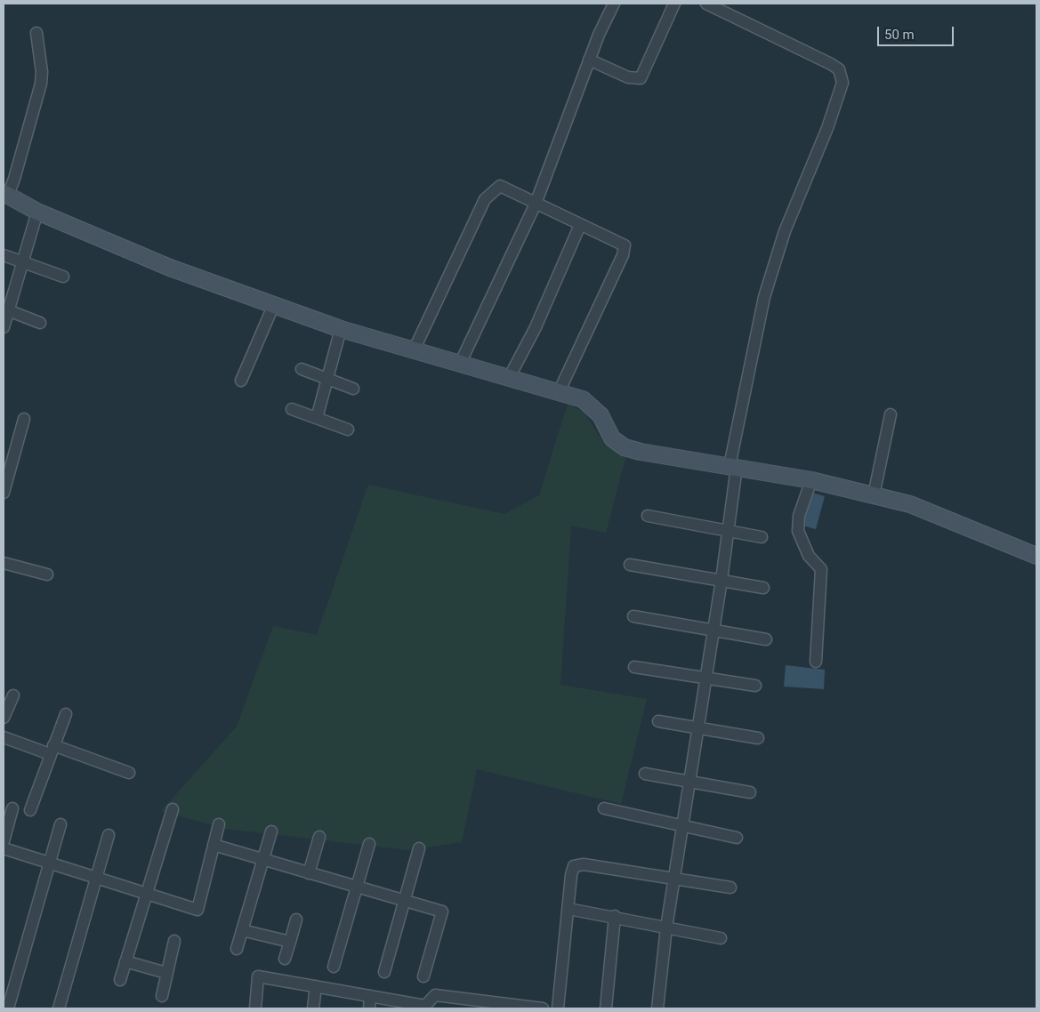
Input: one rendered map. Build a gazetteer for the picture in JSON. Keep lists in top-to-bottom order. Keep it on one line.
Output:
{"scale_bar":"50 m"}
